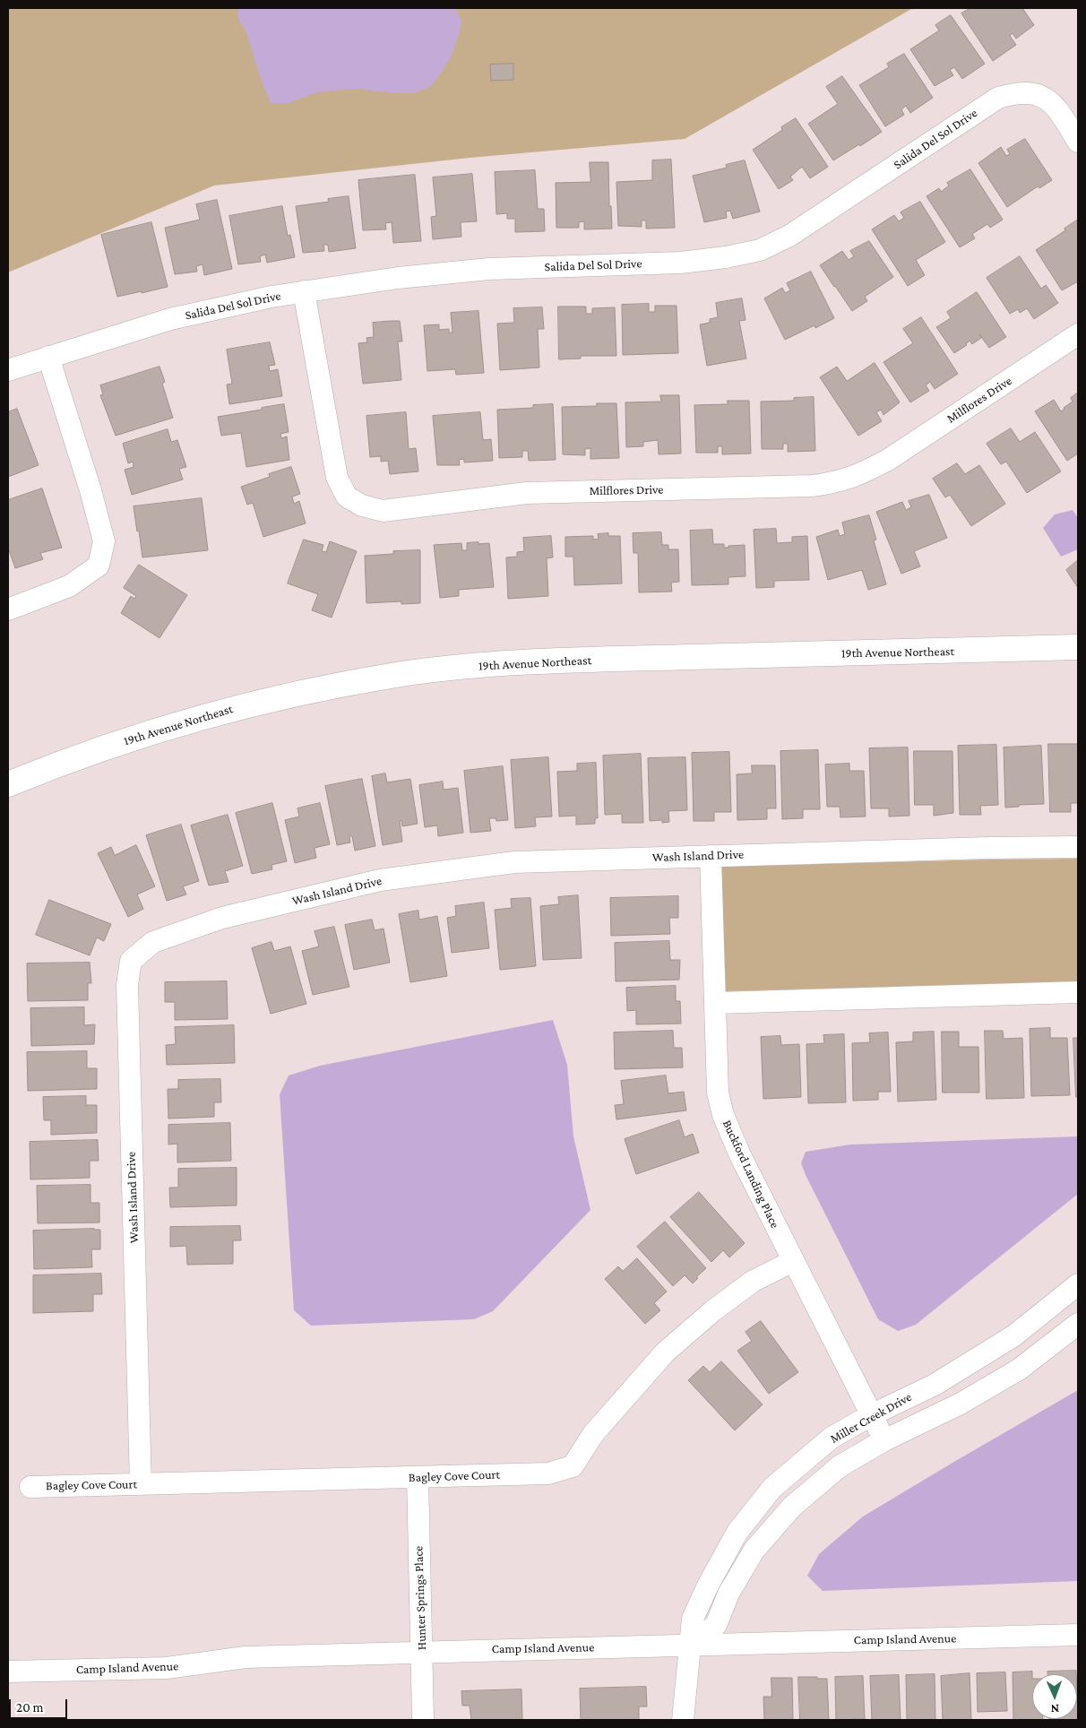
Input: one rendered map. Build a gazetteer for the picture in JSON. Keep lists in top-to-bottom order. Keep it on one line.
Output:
{"streets":{"street":["Salida Del Sol Drive","Milflores Drive","19th Avenue Northeast","Wash Island Drive","Buckford Landing Place","Miller Creek Drive","Bagley Cove Court","Hunter Springs Place","Camp Island Avenue"]},"crossings":[["Salida Del Sol Drive","Milflores Drive"],["Wash Island Drive","Buckford Landing Place"],["Wash Island Drive","Bagley Cove Court"],["Buckford Landing Place","Miller Creek Drive"],["Buckford Landing Place","Bagley Cove Court"],["Miller Creek Drive","Camp Island Avenue"],["Bagley Cove Court","Hunter Springs Place"],["Hunter Springs Place","Camp Island Avenue"]],"scale_bar":"20 m","north":"bottom"}
